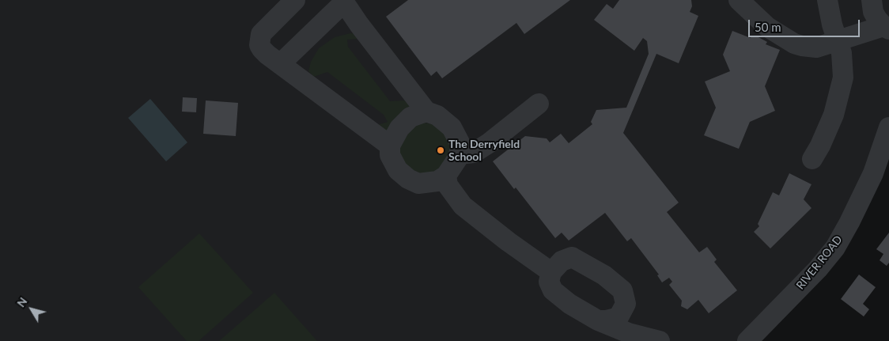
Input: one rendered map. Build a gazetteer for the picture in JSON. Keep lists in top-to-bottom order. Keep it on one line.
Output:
{"streets":{"street":["RIVER ROAD"]},"places":["The Derryfield School"],"scale_bar":"50 m","north":"top left"}
